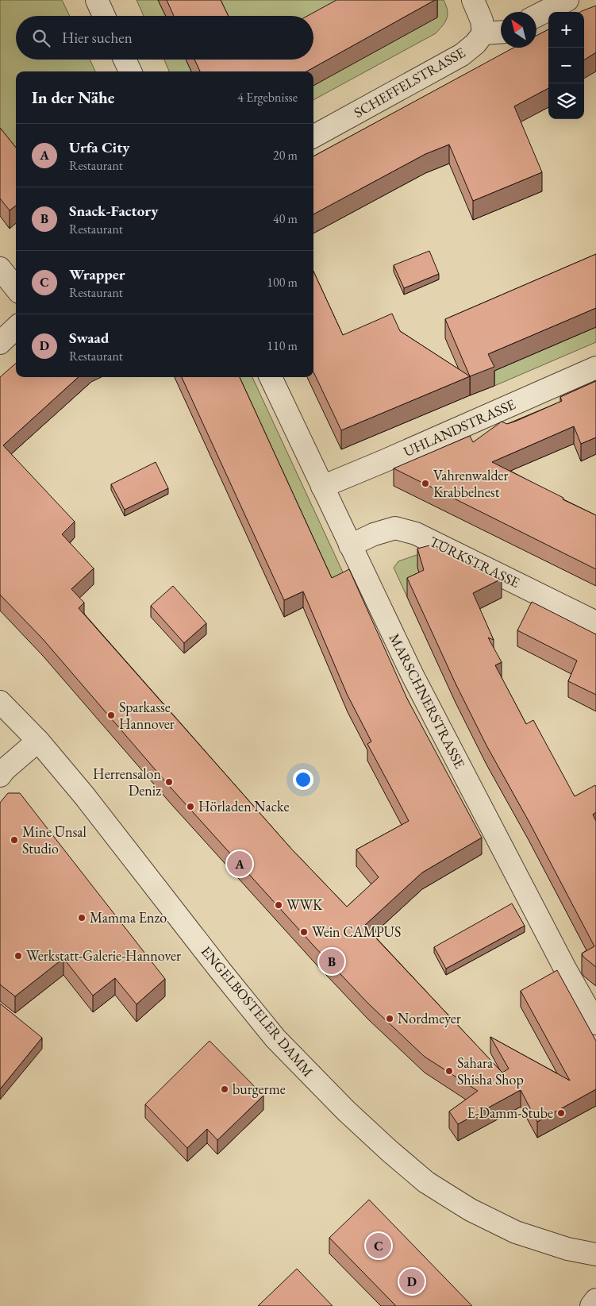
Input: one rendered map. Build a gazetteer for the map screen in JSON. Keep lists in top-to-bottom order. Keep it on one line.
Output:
{"streets":{"street":["SCHEFFELSTRASSE","UHLANDSTRASSE","TÜRKSTRASSE","MARSCHNERSTRASSE","ENGELBOSTELER DAMM"]},"crossings":[["UHLANDSTRASSE","MARSCHNERSTRASSE"],["TÜRKSTRASSE","MARSCHNERSTRASSE"]],"places":["Vahrenwalder Krabbelnest","Sparkasse Hannover","Herrensalon Deniz","Hörladen Nacke","Mine Ünsal Studio","WWK","Mamma Enzo","Wein CAMPUS","Werkstatt-Galerie-Hannover","Nordmeyer","Sahara Shisha Shop","burgerme","E-Damm-Stube"],"north":"top left","page":{"map_buttons":["+","−"],"search":"Hier suchen","heading":["In der Nähe","4 Ergebnisse"],"list":[{"mark":"A","name":"Urfa City","note":"Restaurant","value":"20 m"},{"mark":"B","name":"Snack-Factory","note":"Restaurant","value":"40 m"},{"mark":"C","name":"Wrapper","note":"Restaurant","value":"100 m"},{"mark":"D","name":"Swaad","note":"Restaurant","value":"110 m"}],"pins":["A","B","C","D"]}}
